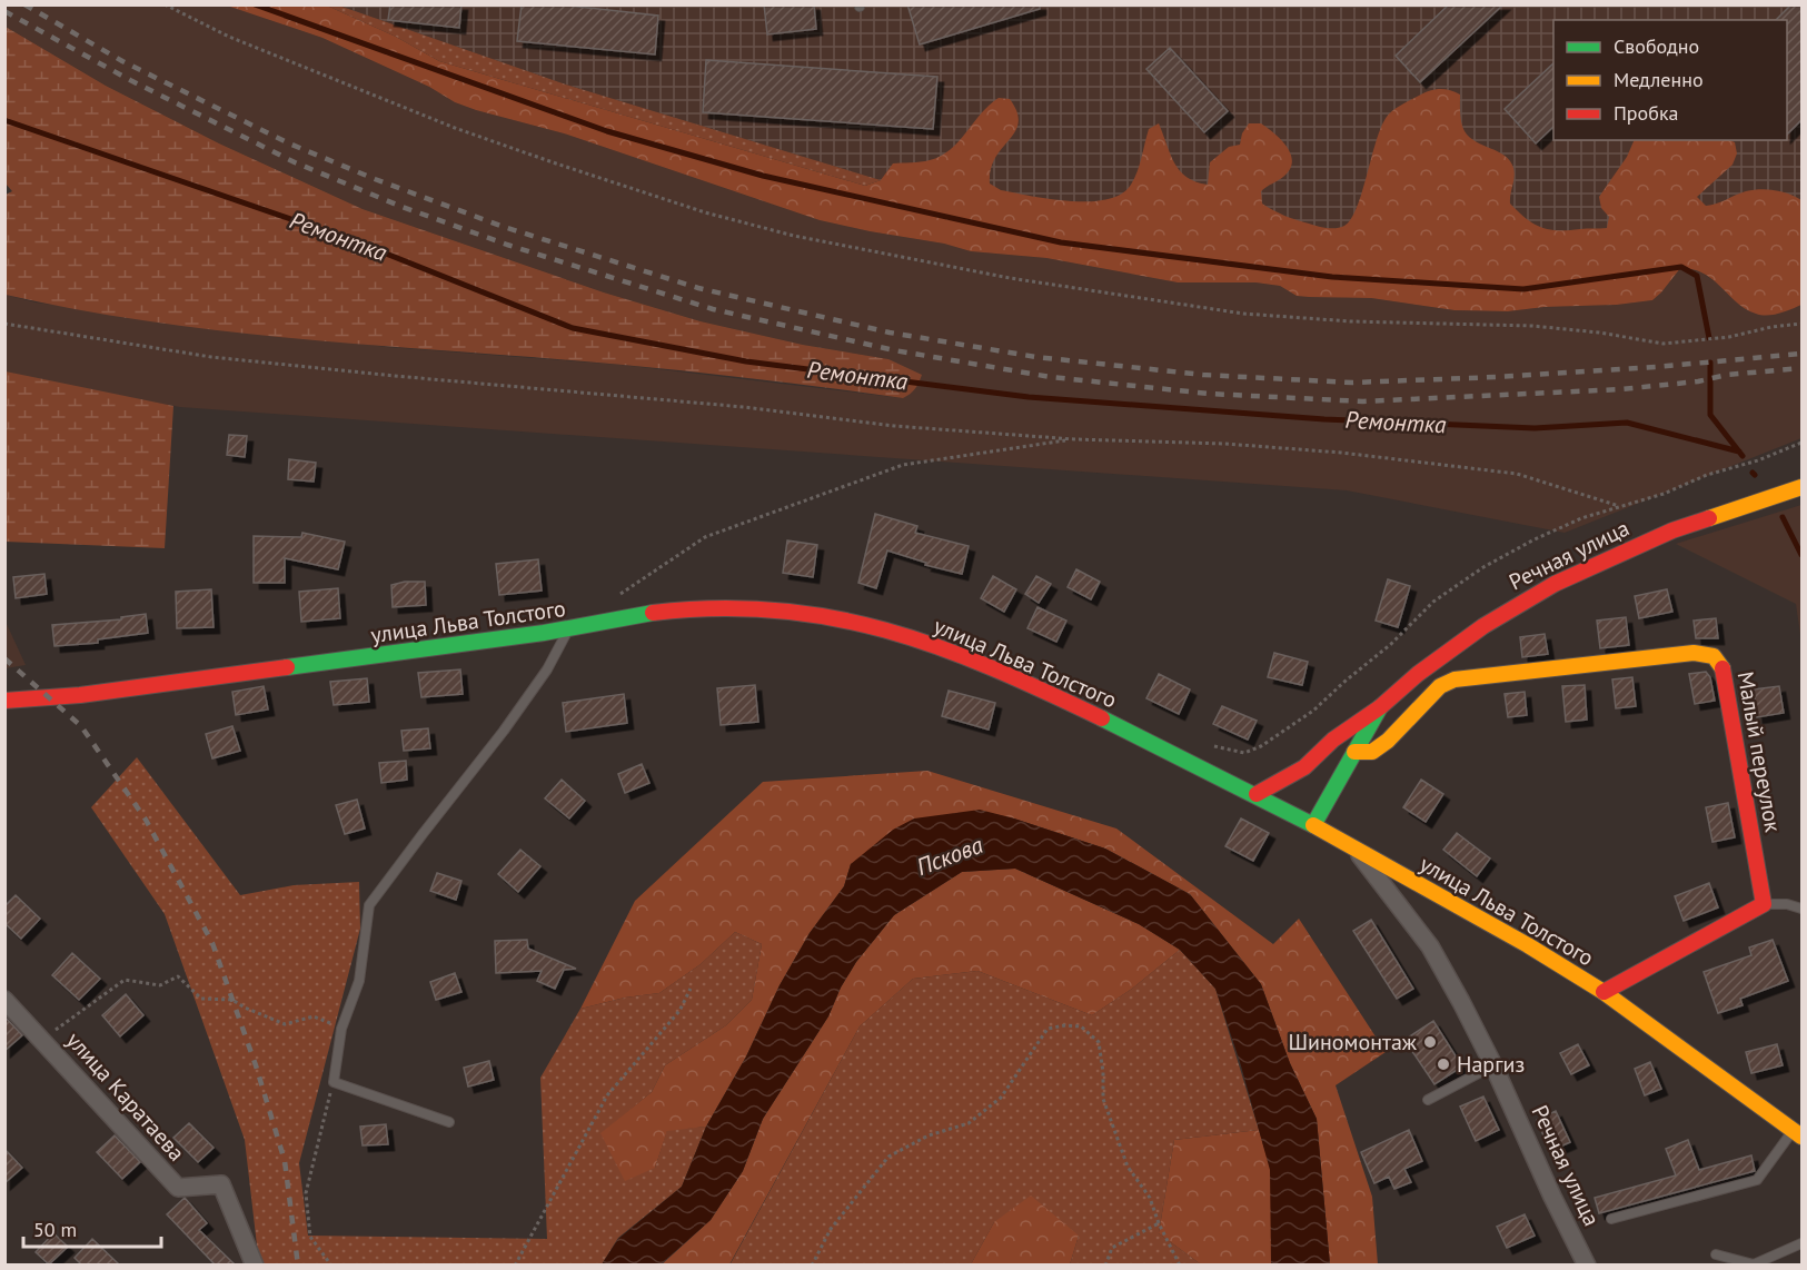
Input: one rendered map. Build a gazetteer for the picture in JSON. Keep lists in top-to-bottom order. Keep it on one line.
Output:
{"streets":{"main road":["Речная улица","улица Льва Толстого","Малый переулок"],"street":["улица Каратаева"]},"crossings":[["Речная улица","улица Льва Толстого"]],"water":["Ремонтка","Пскова"],"places":["Шиномонтаж","Наргиз"],"legend":["Свободно","Медленно","Пробка"],"scale_bar":"50 m"}
